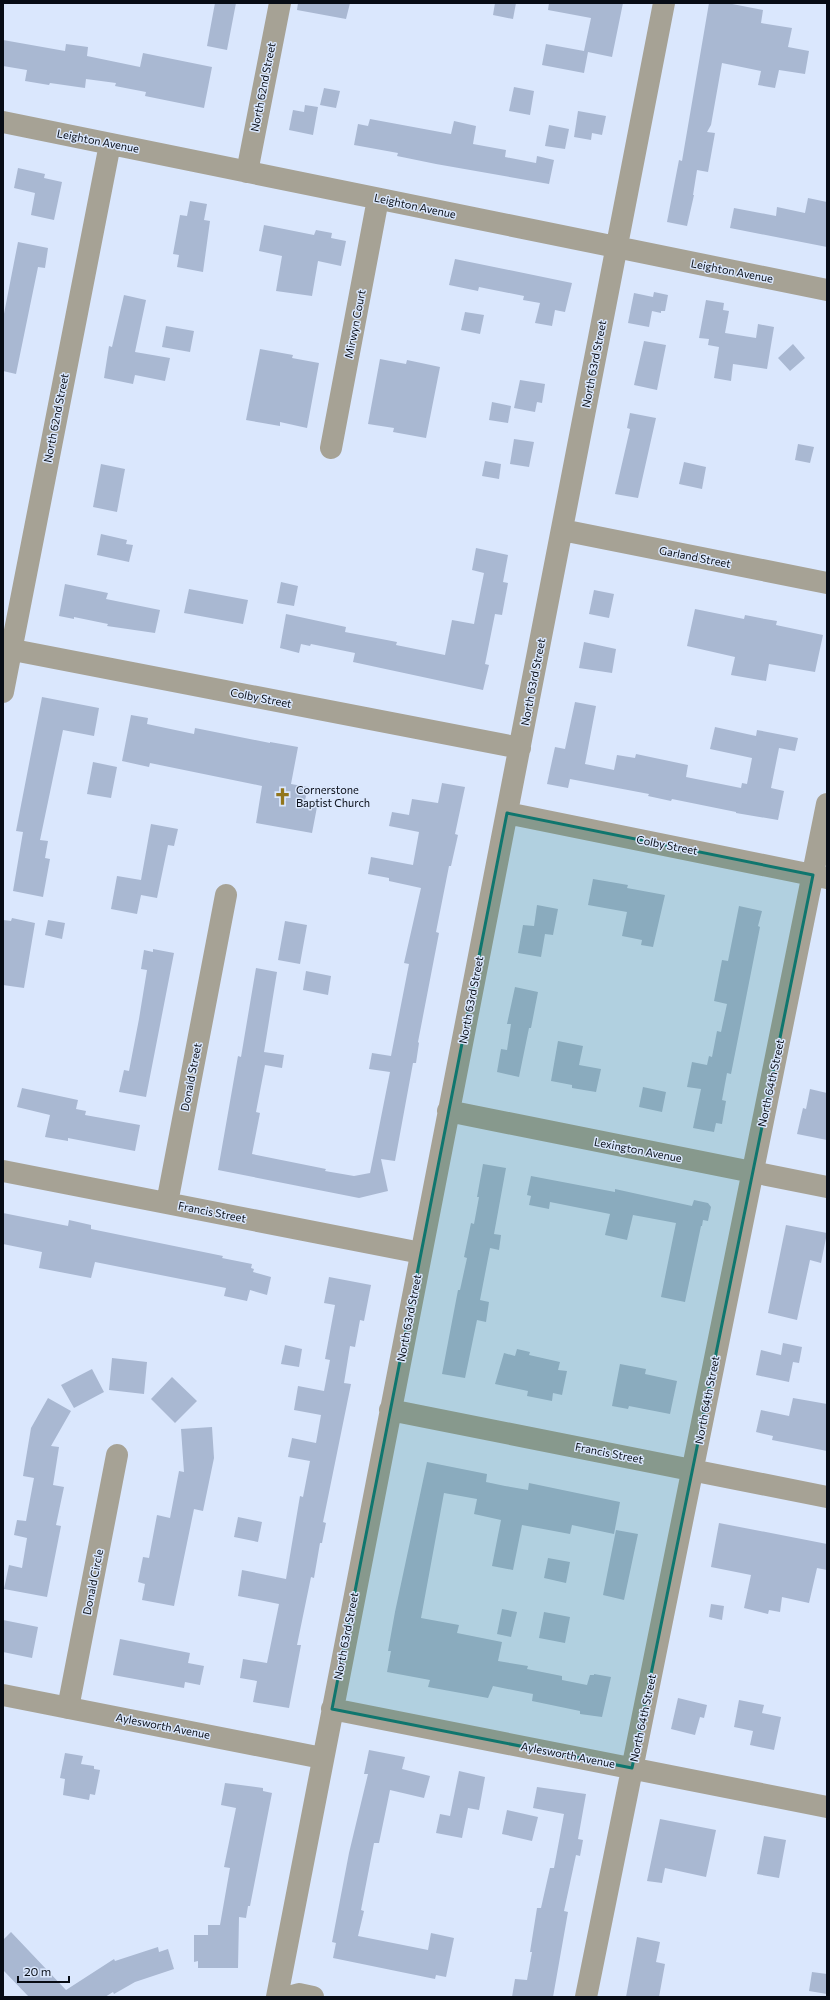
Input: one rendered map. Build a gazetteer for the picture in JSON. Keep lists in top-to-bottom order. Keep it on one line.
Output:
{"streets":{"street":["North 62nd Street","Leighton Avenue","Mirwyn Court","North 63rd Street","Garland Street","Colby Street","Donald Street","North 64th Street","Lexington Avenue","Francis Street","Donald Circle","Aylesworth Avenue"]},"crossings":[["North 62nd Street","Leighton Avenue"],["North 62nd Street","Colby Street"],["Leighton Avenue","Mirwyn Court"],["Leighton Avenue","North 63rd Street"],["North 63rd Street","Garland Street"],["North 63rd Street","Colby Street"],["North 63rd Street","Lexington Avenue"],["North 63rd Street","Francis Street"],["North 63rd Street","Aylesworth Avenue"],["Colby Street","North 64th Street"],["Donald Street","Francis Street"],["North 64th Street","Lexington Avenue"],["North 64th Street","Francis Street"],["North 64th Street","Aylesworth Avenue"],["Donald Circle","Aylesworth Avenue"]],"places":{"church":["Cornerstone Baptist Church"]},"scale_bar":"20 m"}
